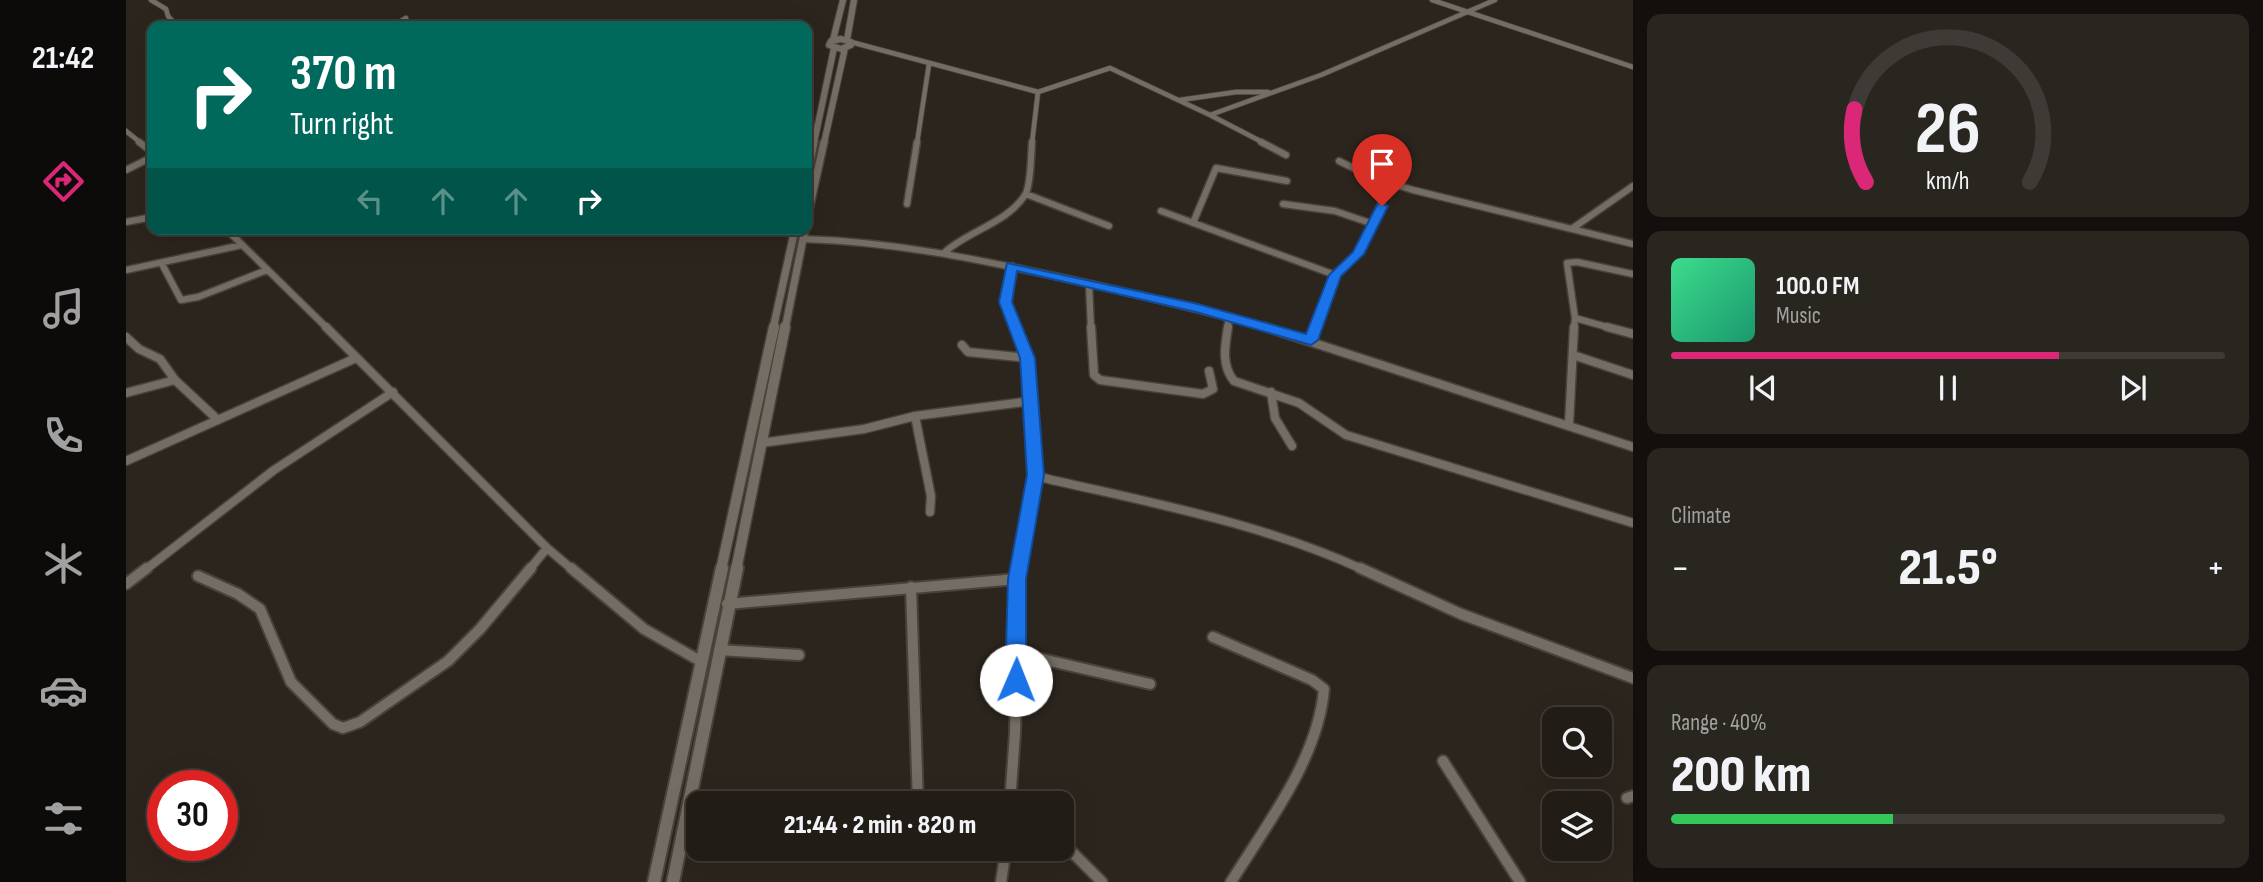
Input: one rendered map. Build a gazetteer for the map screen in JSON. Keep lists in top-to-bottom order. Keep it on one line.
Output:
{"page":{"tabs":"21:42","turn":["370 m","Turn right"],"song":["100.0 FM","Music"],"tile":["Climate",["Range · 40%","200 km"]],"heat":["−","21.5°","+"],"limit":"30","trip":"21:44 · 2 min · 820 m","gauge":["26","km/h"]}}
